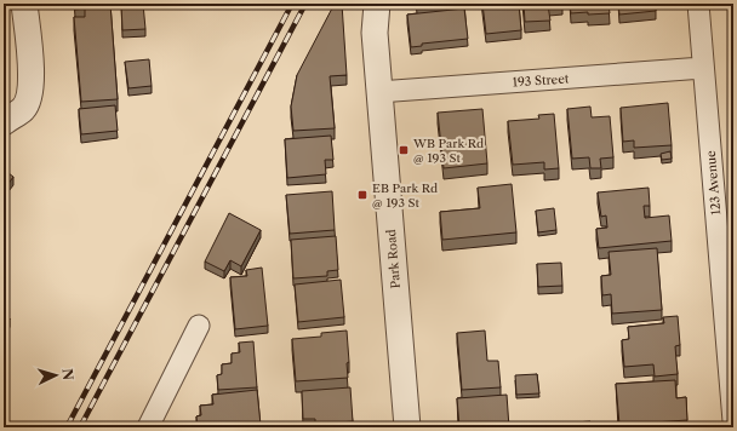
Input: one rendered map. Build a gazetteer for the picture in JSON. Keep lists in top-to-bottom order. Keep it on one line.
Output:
{"streets":{"street":["193 Street","123 Avenue","Park Road"]},"crossings":[["193 Street","123 Avenue"],["193 Street","Park Road"]],"places":{"transit":["WB Park Rd @ 193 St","EB Park Rd @ 193 St"]},"north":"right"}
